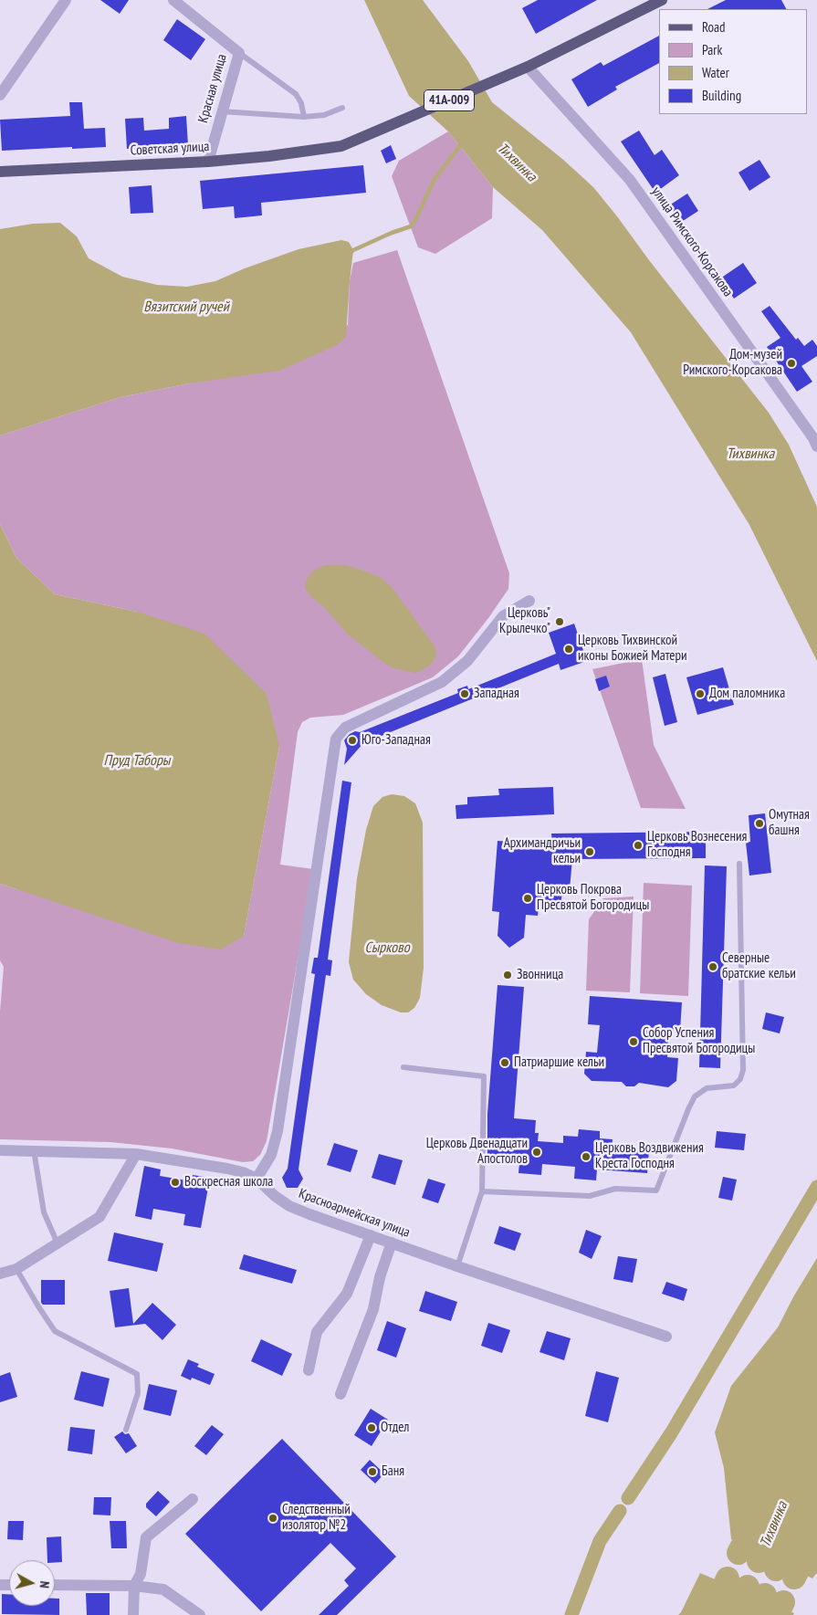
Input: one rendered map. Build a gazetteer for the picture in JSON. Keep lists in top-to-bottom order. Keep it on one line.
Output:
{"streets":{"main road":["41А-009","Советская улица"],"street":["Красная улица","улица Римского-Корсакова","Красноармейская улица"]},"crossings":[["Красная улица","Советская улица"],["41А-009","Советская улица"],["41А-009","улица Римского-Корсакова"],["Советская улица","улица Римского-Корсакова"]],"water":["Тихвинка","Вязитский ручей","Пруд Таборы","Сырково"],"places":["Дом-музей Римского-Корсакова","Церковь\" Крылечко\"","Церковь Тихвинской иконы Божией Матери","Западная","Дом паломника","Юго-Западная","Омутная башня","Церковь Вознесения Господня","Архимандричьи кельи","Церковь Покрова Пресвятой Богородицы","Северные братские кельи","Звонница","Собор Успения Пресвятой Богородицы","Патриаршие кельи","Церковь Двенадцати Апостолов","Церковь Воздвижения Креста Господня","Воскресная школа","Отдел","Баня","Следственный изолятор №2"],"legend":["Road","Park","Water","Building"],"north":"right"}
